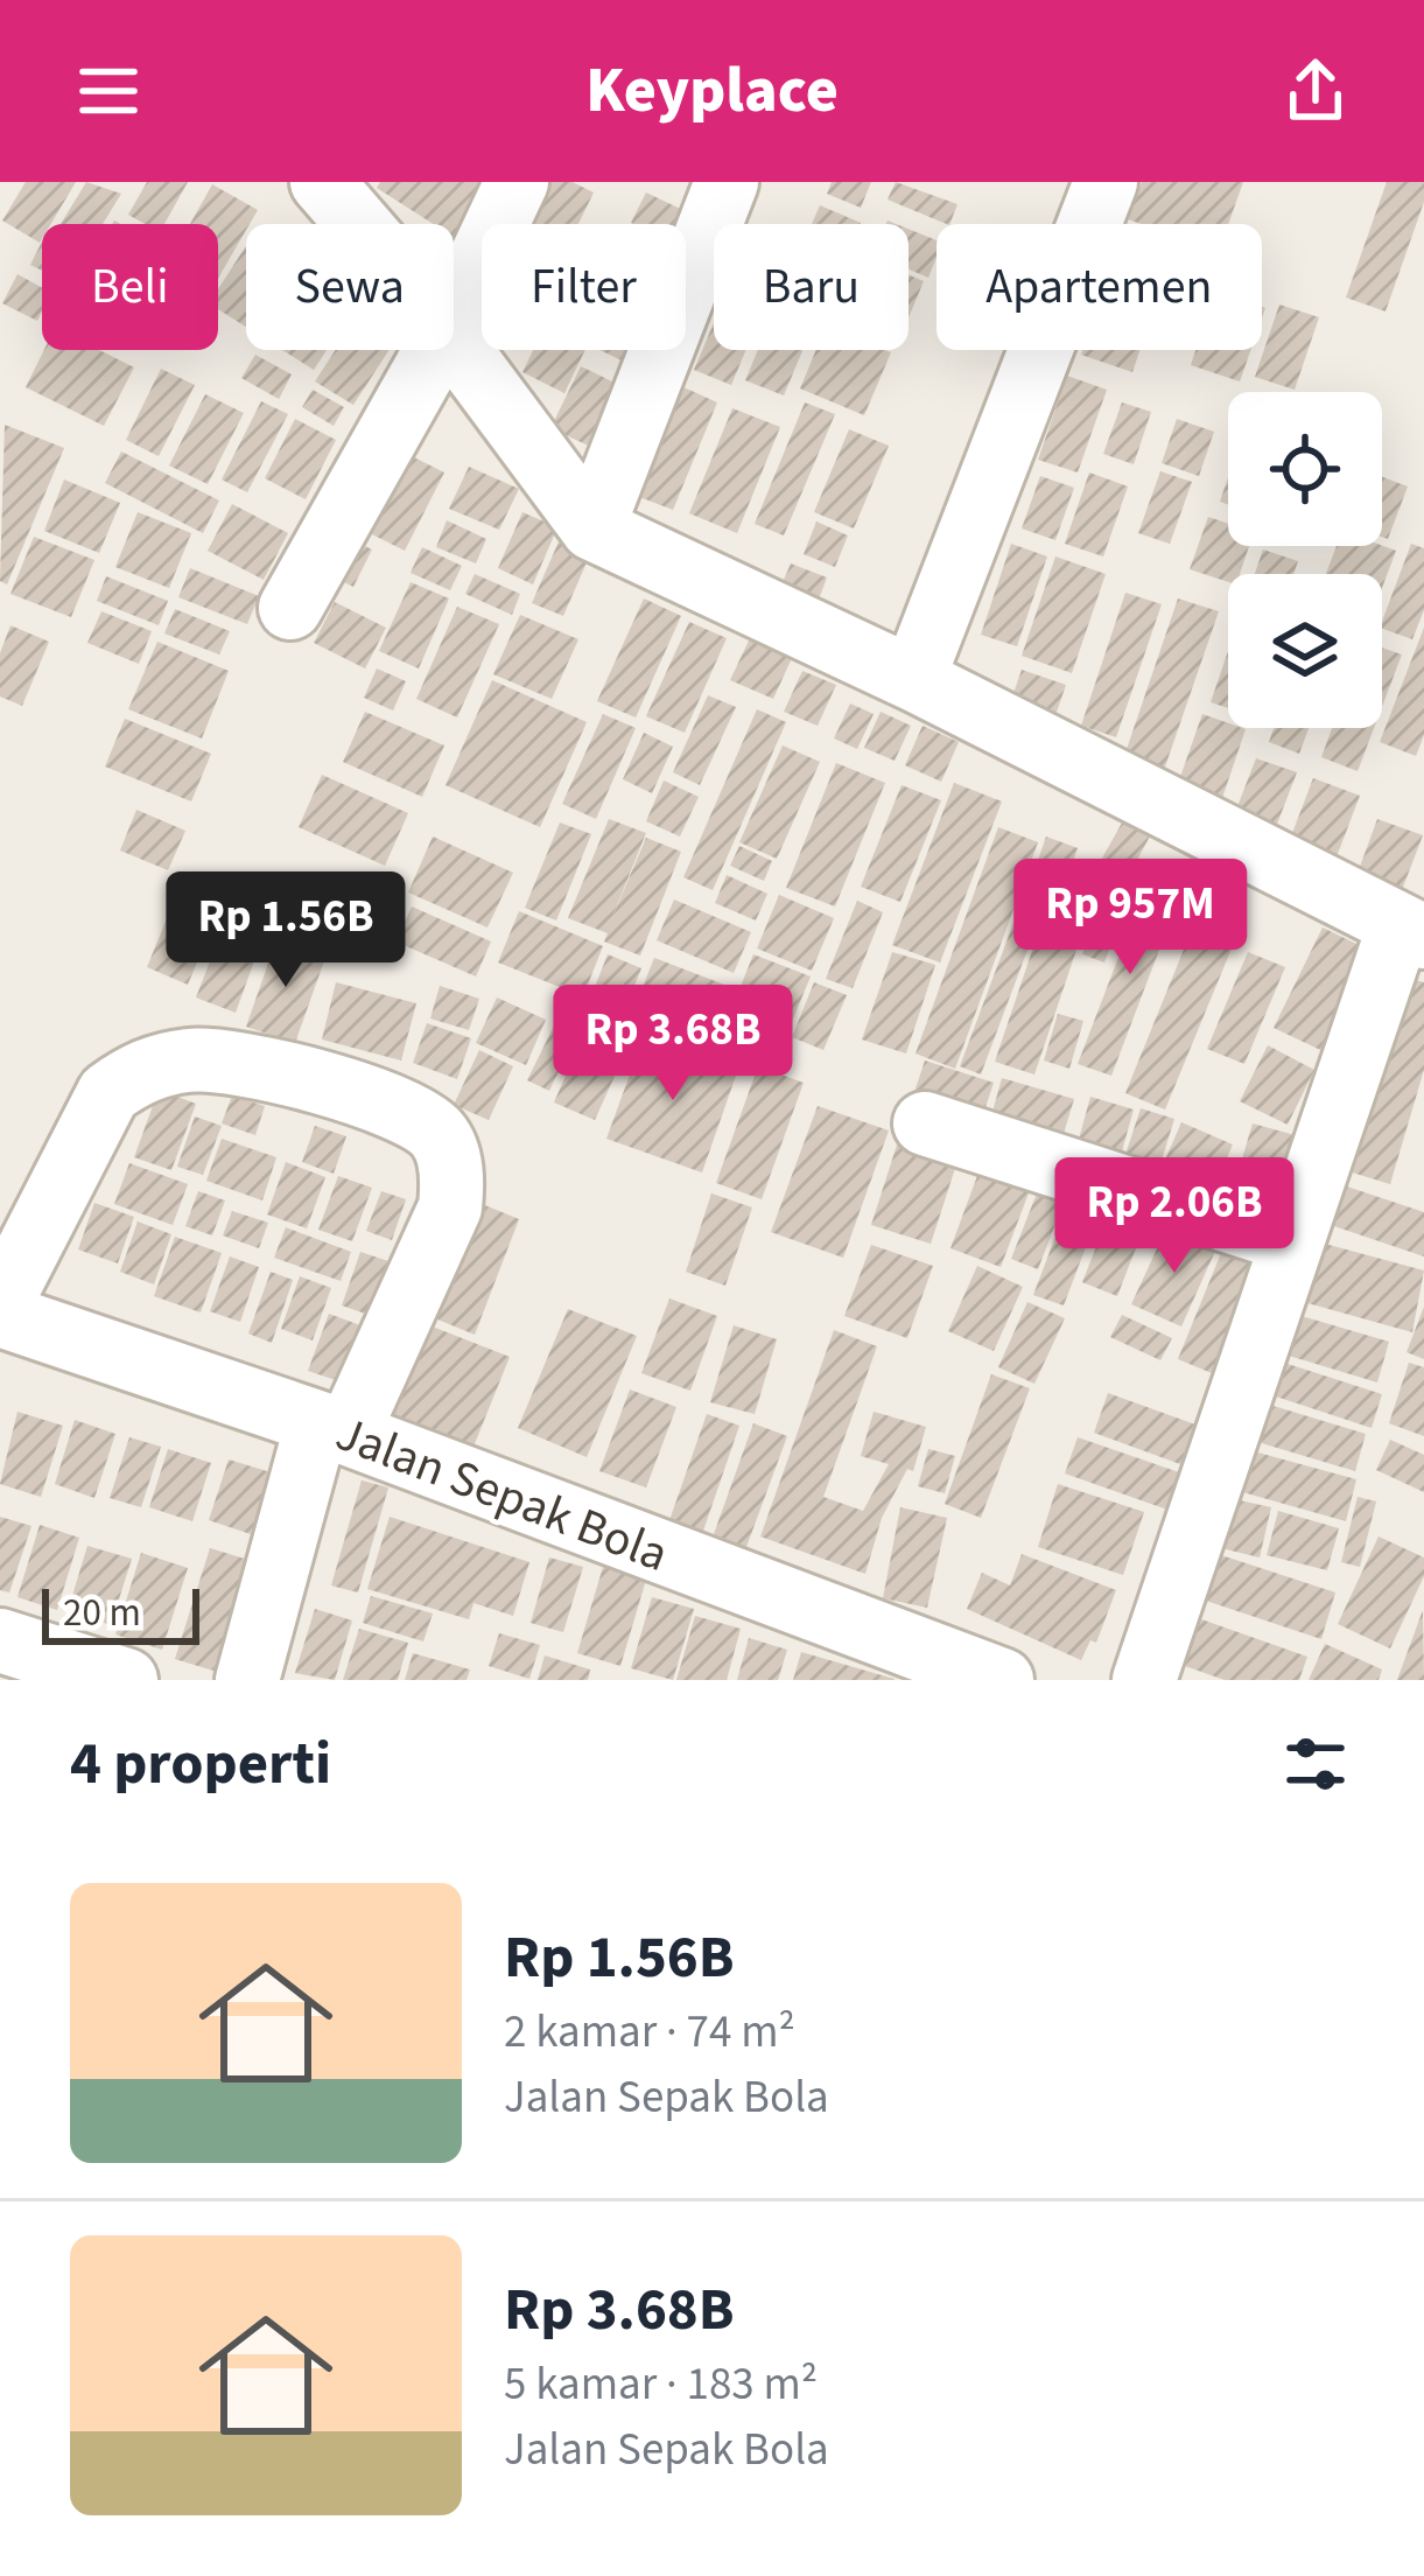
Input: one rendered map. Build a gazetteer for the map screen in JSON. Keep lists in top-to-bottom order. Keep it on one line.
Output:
{"streets":{"street":["Jalan Sepak Bola"]},"scale_bar":"20 m","page":{"header":"Keyplace","chip":["Beli","Sewa","Filter","Baru","Apartemen"],"price":["Rp 957M","Rp 1.56B","Rp 3.68B","Rp 2.06B"],"scale":"20 m","heading":"4 properti","list":[{"name":"Rp 1.56B","note":"2 kamar · 74 m² · Jalan Sepak Bola"},{"name":"Rp 3.68B","note":"5 kamar · 183 m² · Jalan Sepak Bola"}]}}
